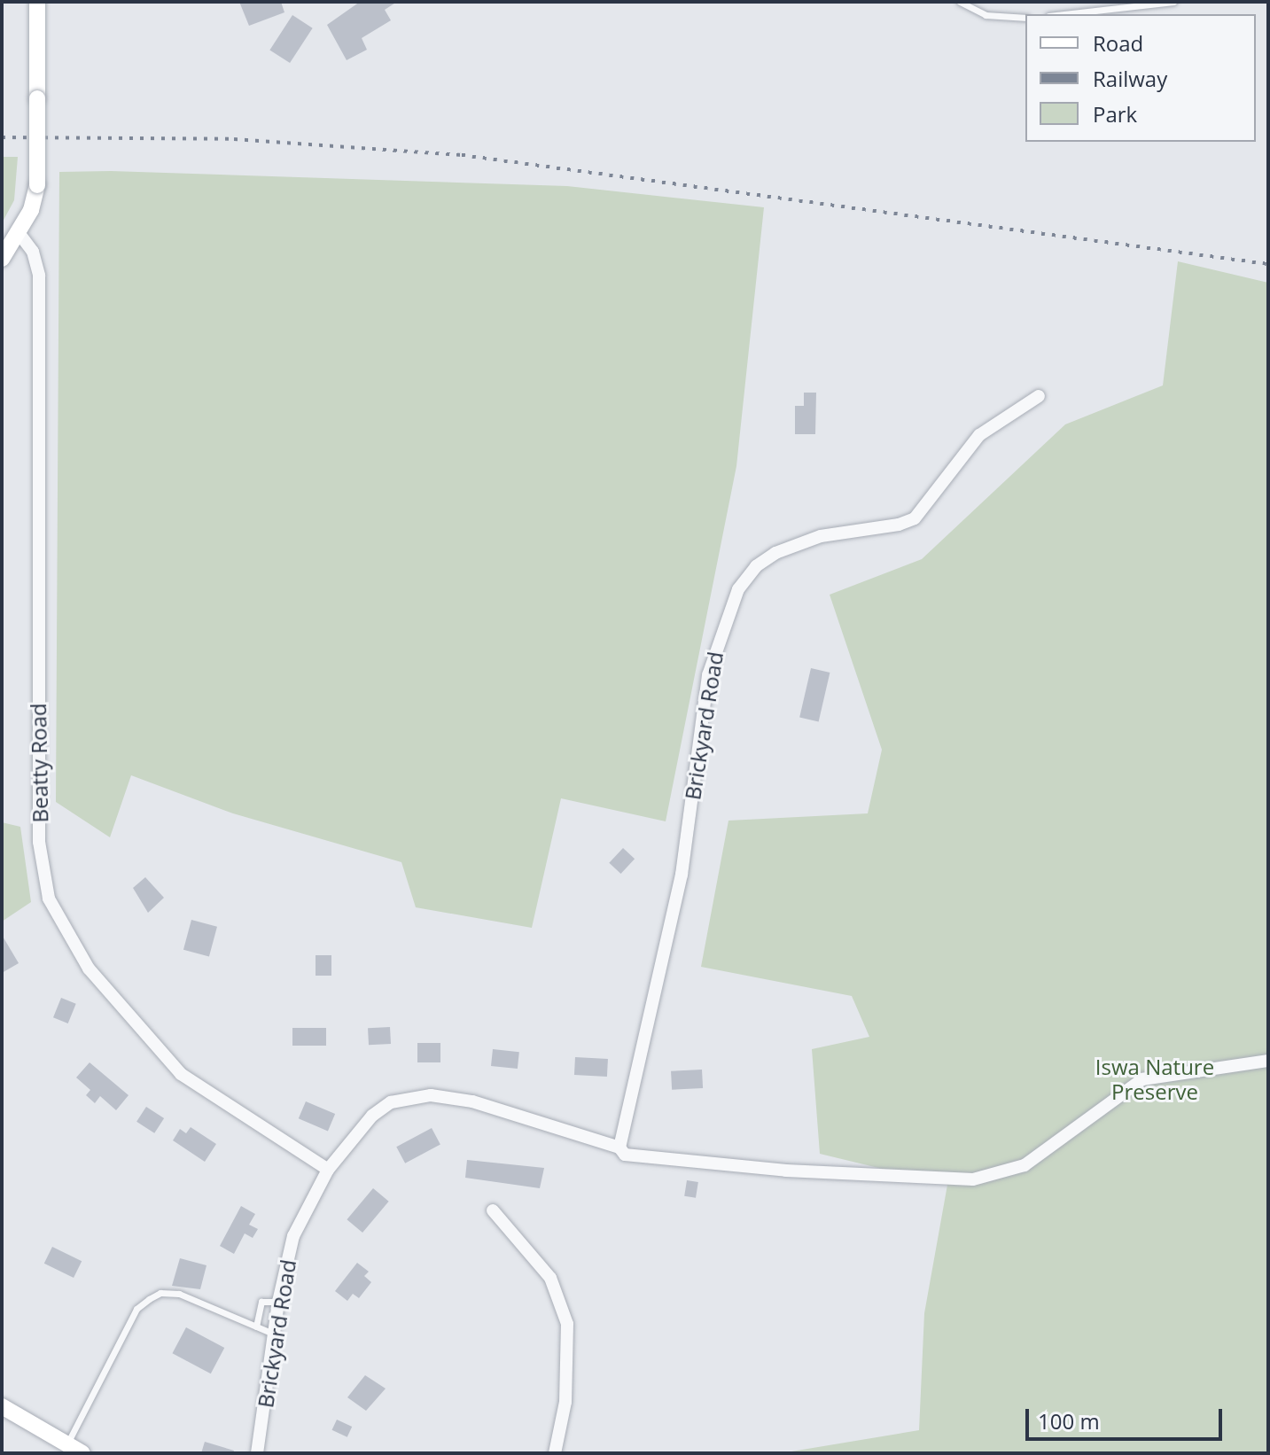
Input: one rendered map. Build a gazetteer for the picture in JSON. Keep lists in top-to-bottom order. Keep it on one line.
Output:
{"streets":{"street":["Brickyard Road","Beatty Road"]},"crossings":[["Brickyard Road","Beatty Road"]],"parks":["Iswa Nature Preserve"],"legend":["Road","Railway","Park"],"scale_bar":"100 m"}
